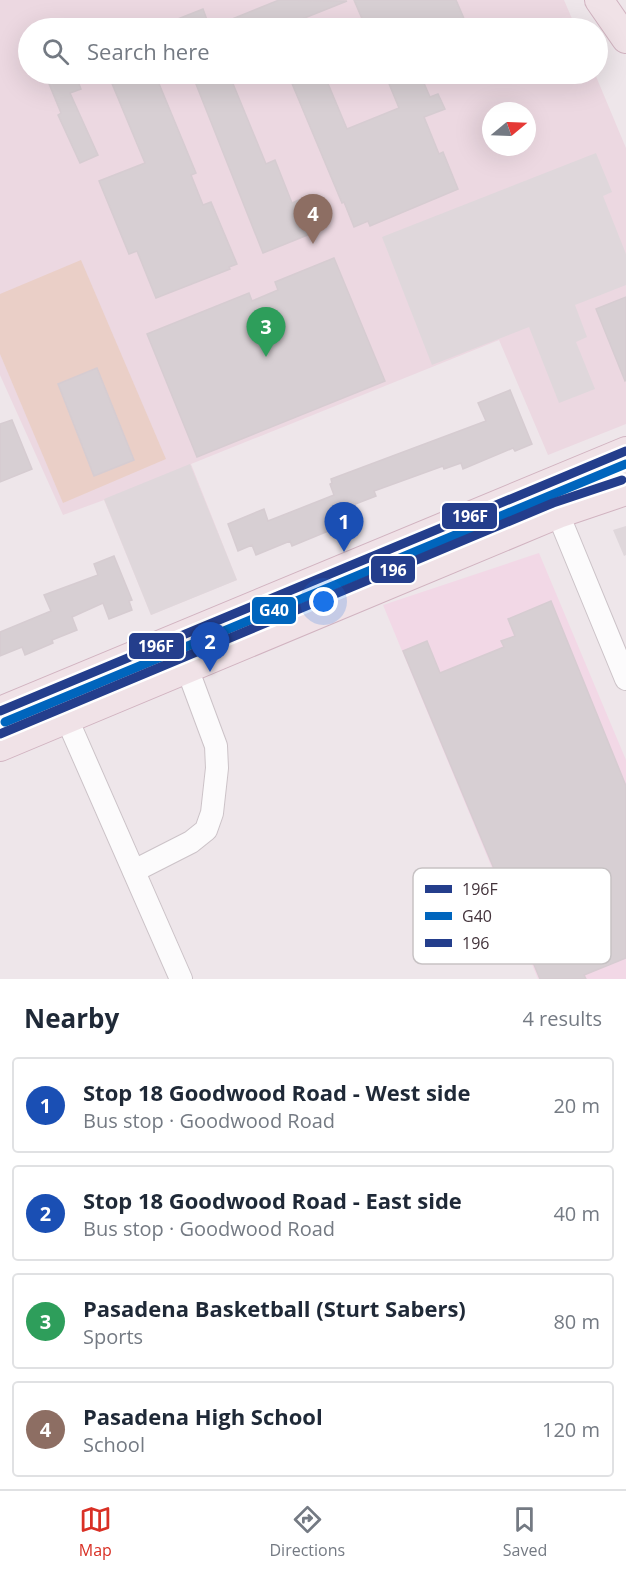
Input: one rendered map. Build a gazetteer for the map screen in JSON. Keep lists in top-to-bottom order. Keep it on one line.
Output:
{"lines":["transit line 196F","transit line G40","transit line 196"],"legend":["196F","G40","196"],"north":"right","page":{"search":"Search here","pins":["4","3","1","2"],"heading":["Nearby","4 results"],"list":[{"mark":"1","name":"Stop 18 Goodwood Road - West side","note":"Bus stop · Goodwood Road","value":"20 m"},{"mark":"2","name":"Stop 18 Goodwood Road - East side","note":"Bus stop · Goodwood Road","value":"40 m"},{"mark":"3","name":"Pasadena Basketball (Sturt Sabers)","note":"Sports","value":"80 m"},{"mark":"4","name":"Pasadena High School","note":"School","value":"120 m"}],"nav":["Map","Directions","Saved"]}}
